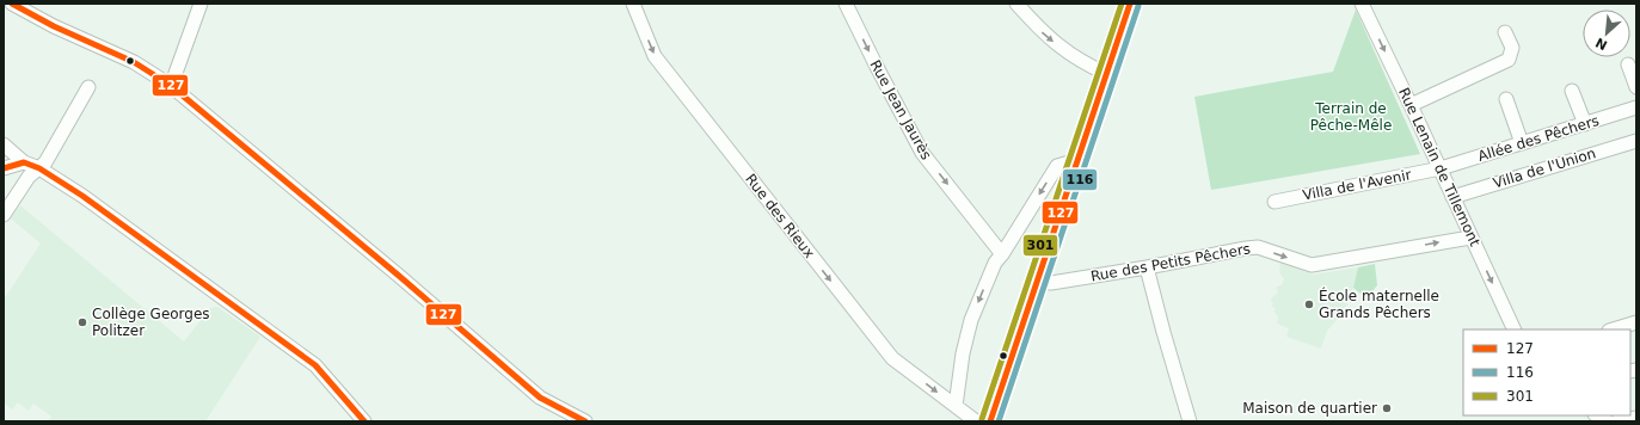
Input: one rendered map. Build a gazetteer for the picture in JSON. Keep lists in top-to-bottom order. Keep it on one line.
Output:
{"streets":{"street":["Rue Jean Jaurès","Allée des Pêchers","Rue Lenain de Tillemont","Villa de l'Union","Villa de l'Avenir","Rue des Rieux","Rue des Petits Pêchers"]},"crossings":[["Allée des Pêchers","Rue Lenain de Tillemont"],["Allée des Pêchers","Villa de l'Avenir"],["Rue Lenain de Tillemont","Villa de l'Union"],["Rue Lenain de Tillemont","Villa de l'Avenir"],["Rue Lenain de Tillemont","Rue des Petits Pêchers"]],"one_way":["Rue Jean Jaurès","Rue Lenain de Tillemont","Rue des Rieux","Rue des Petits Pêchers"],"parks":["Terrain de Pêche-Mêle"],"places":["École maternelle Grands Pêchers","Collège Georges Politzer","Maison de quartier"],"lines":["transit line 127","transit line 301","transit line 116"],"legend":["127","116","301"],"north":"bottom left"}
